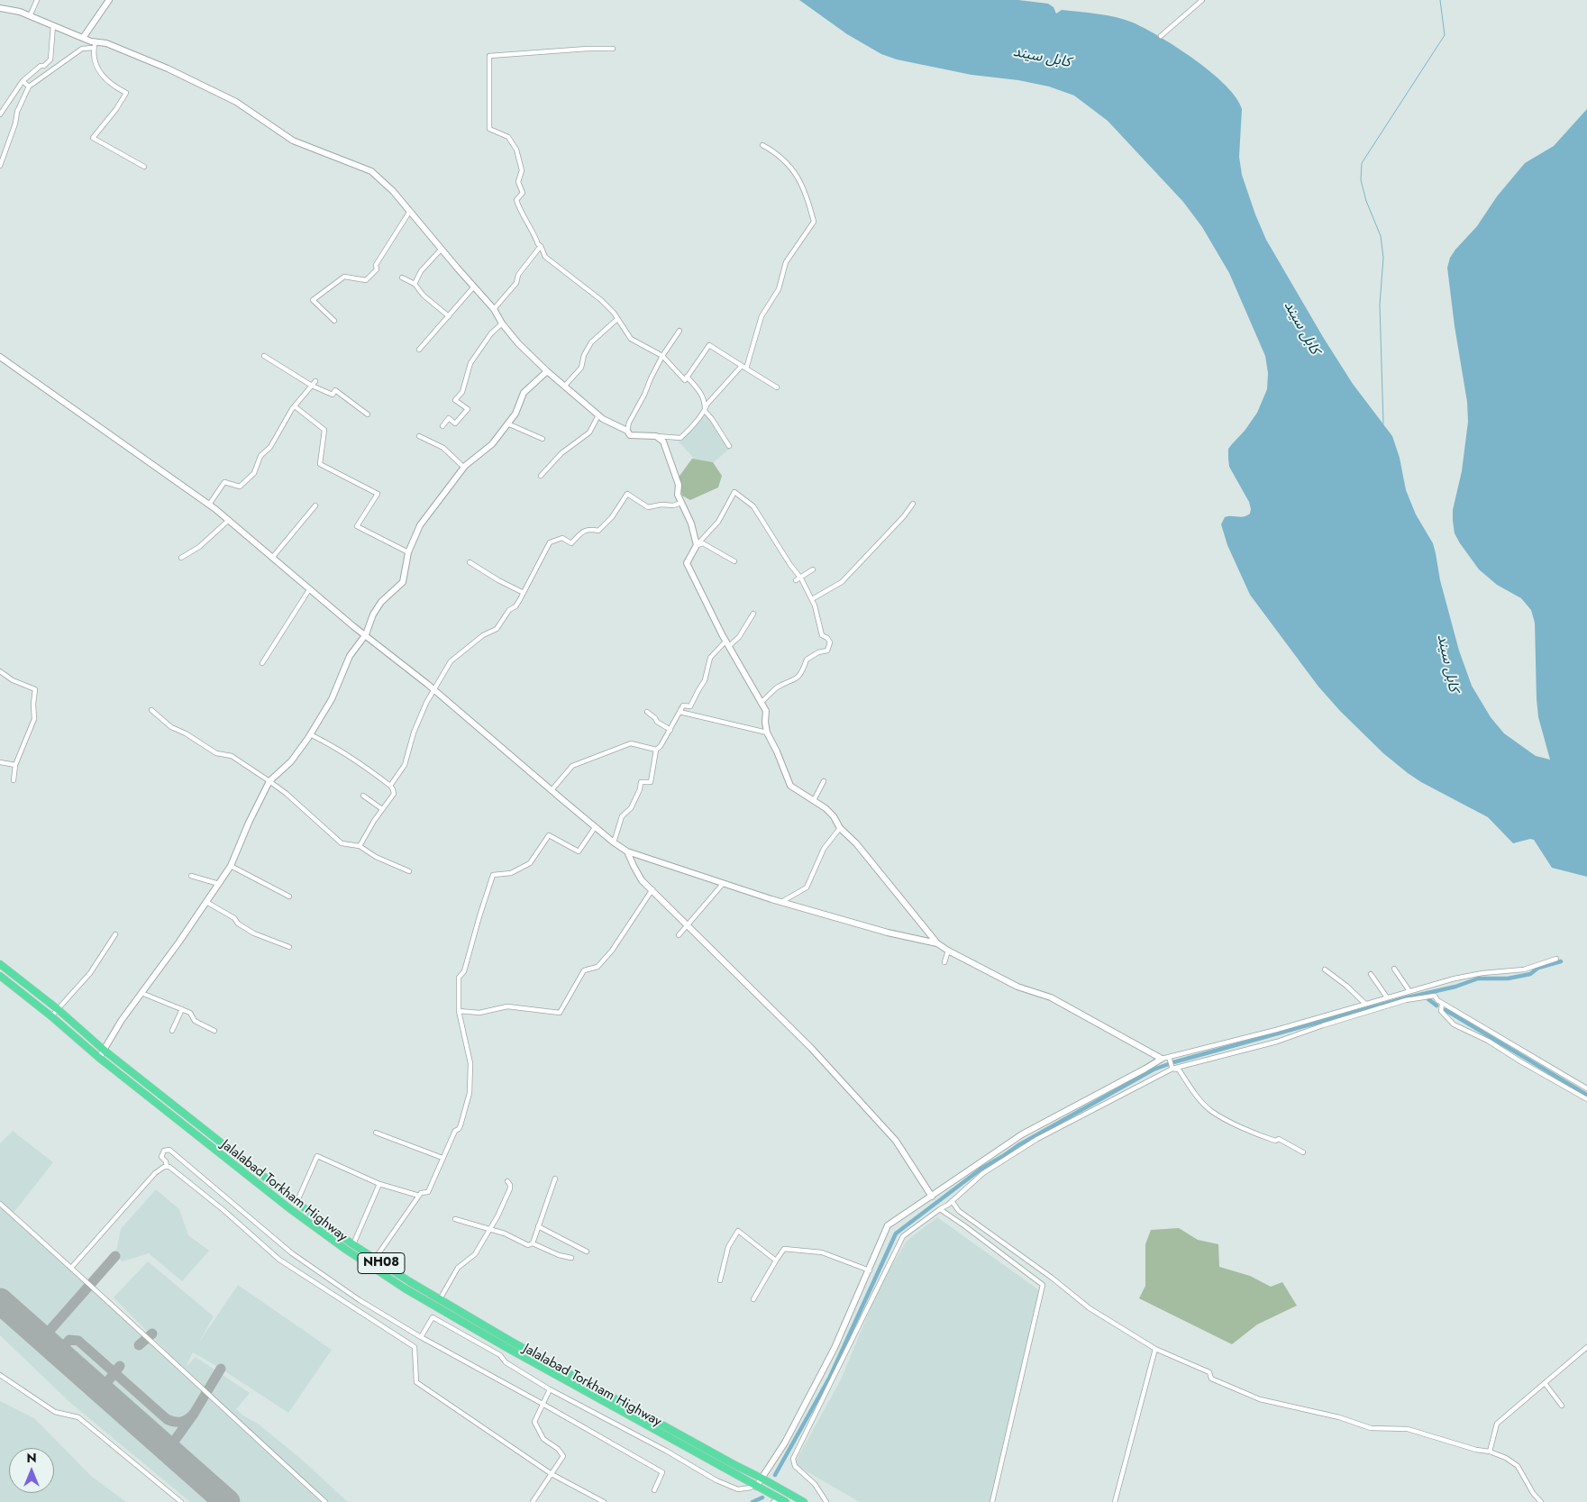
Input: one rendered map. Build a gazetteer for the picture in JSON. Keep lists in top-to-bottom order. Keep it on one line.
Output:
{"streets":{"highway":["Jalalabad Torkham Highway","NH08"]},"water":["کابل سيند"],"north":"top"}
